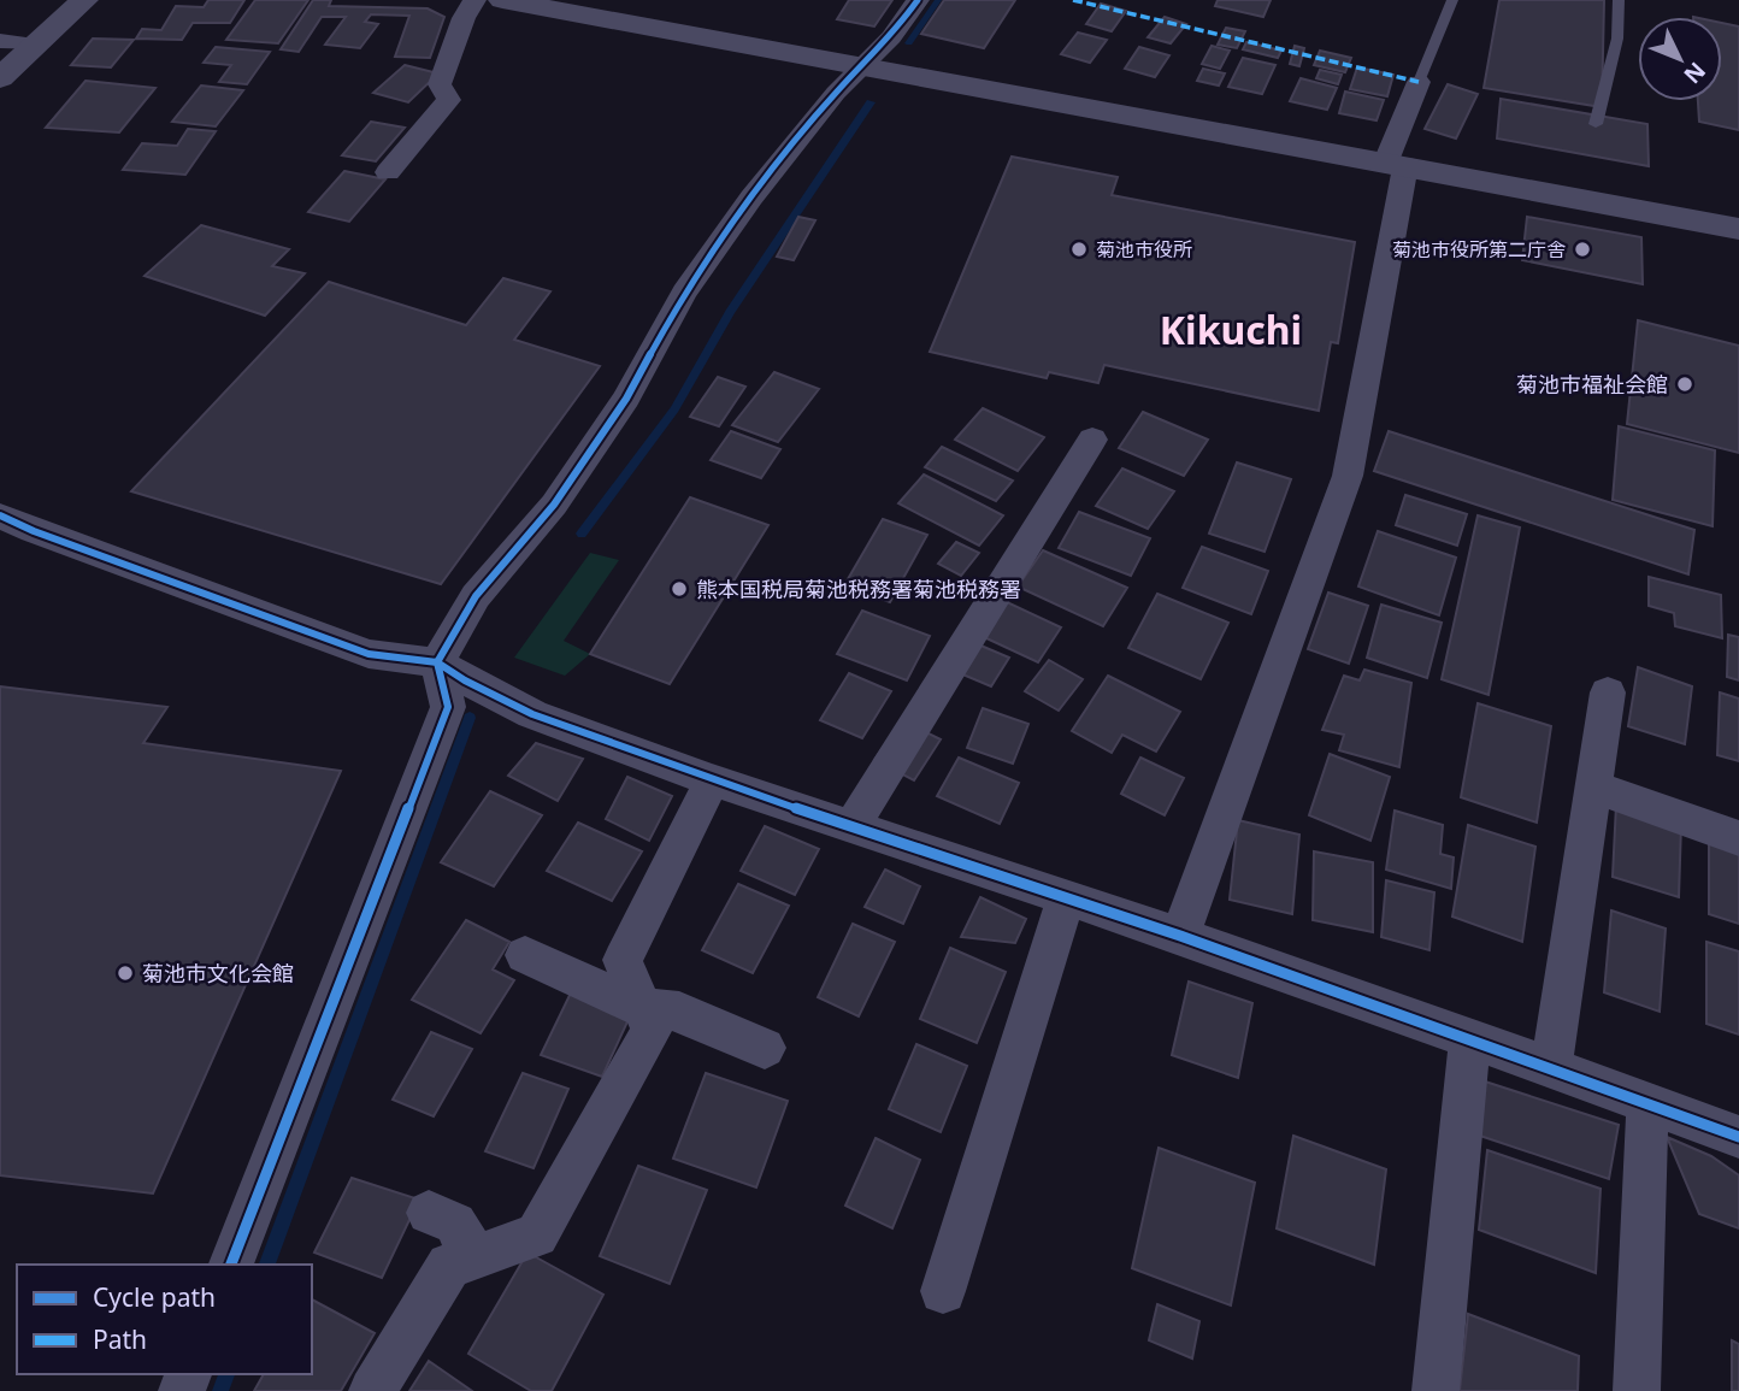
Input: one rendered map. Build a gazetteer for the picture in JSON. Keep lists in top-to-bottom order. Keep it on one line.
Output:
{"districts":["Kikuchi"],"places":["菊池市役所","菊池市役所第二庁舎","菊池市福祉会館","熊本国税局菊池税務署菊池税務署","菊池市文化会館"],"legend":["Cycle path","Path"],"north":"bottom right"}
